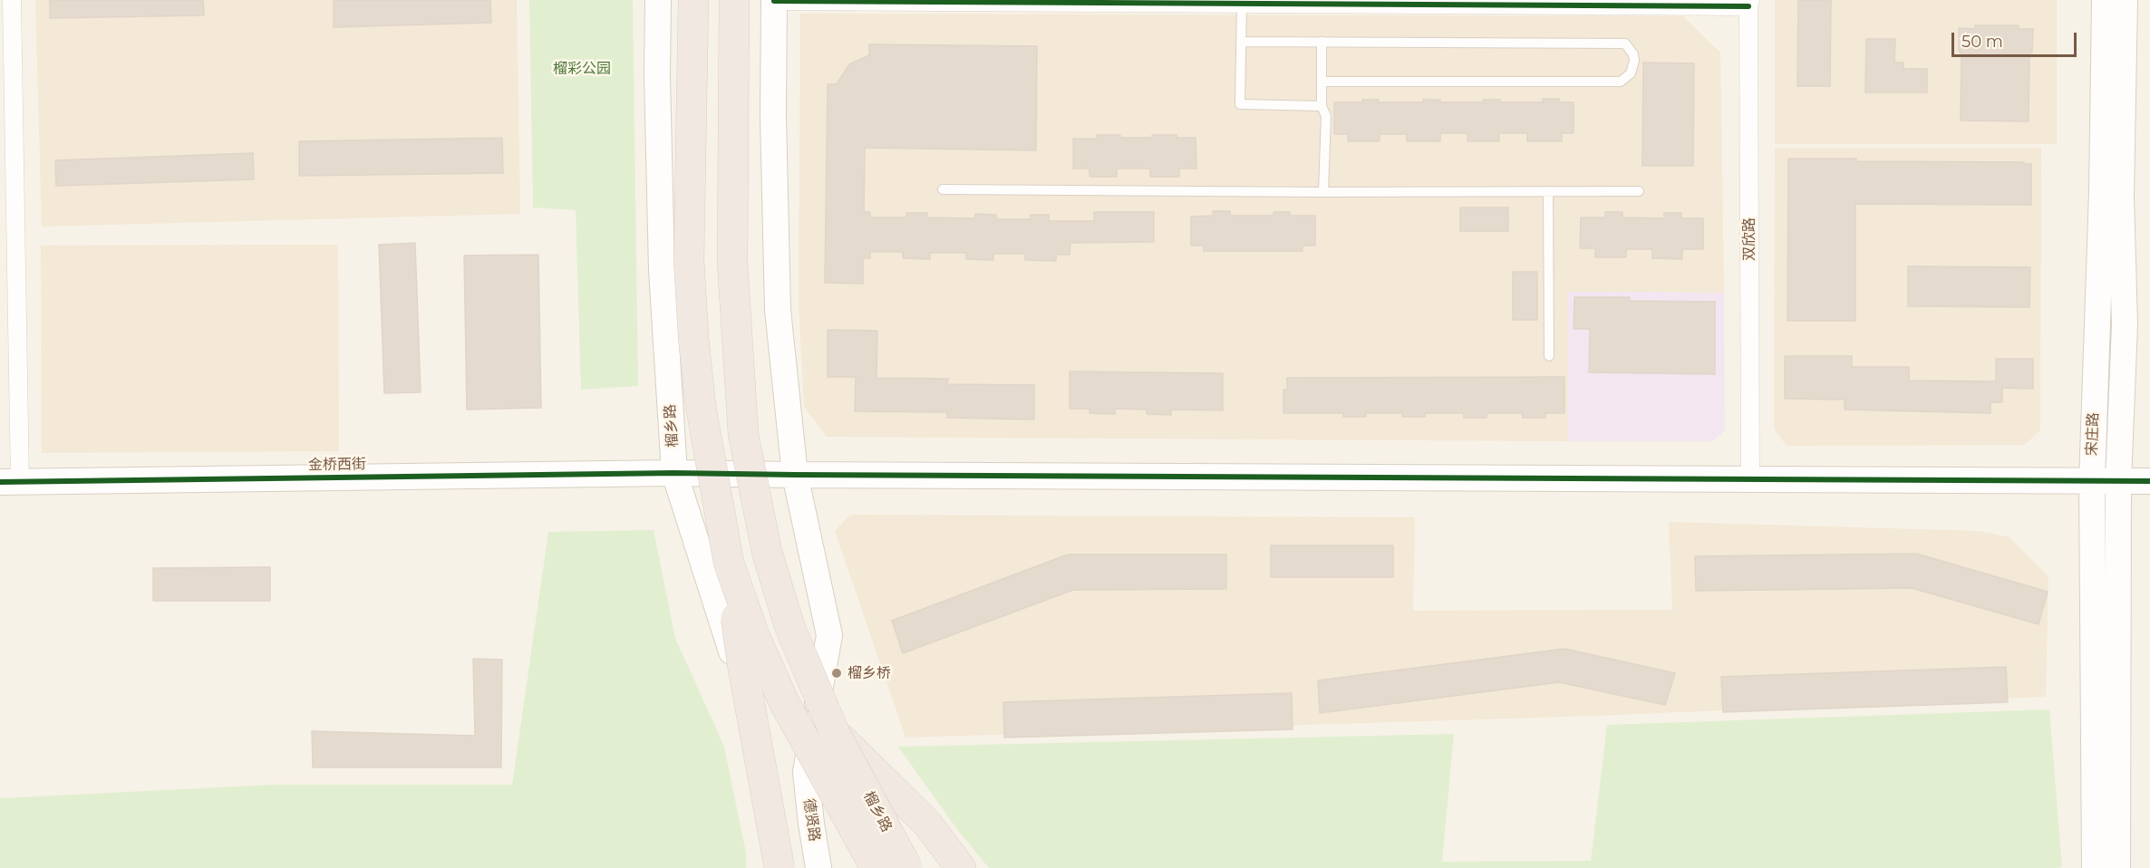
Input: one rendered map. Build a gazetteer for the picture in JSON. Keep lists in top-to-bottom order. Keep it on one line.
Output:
{"streets":{"highway":["榴乡路"],"street":["双欣路","宋庄路","金桥西街","德贤路"]},"crossings":[["双欣路","金桥西街"],["榴乡路","金桥西街"],["宋庄路","金桥西街"],["金桥西街","德贤路"]],"parks":["榴彩公园"],"places":["榴乡桥"],"scale_bar":"50 m"}
